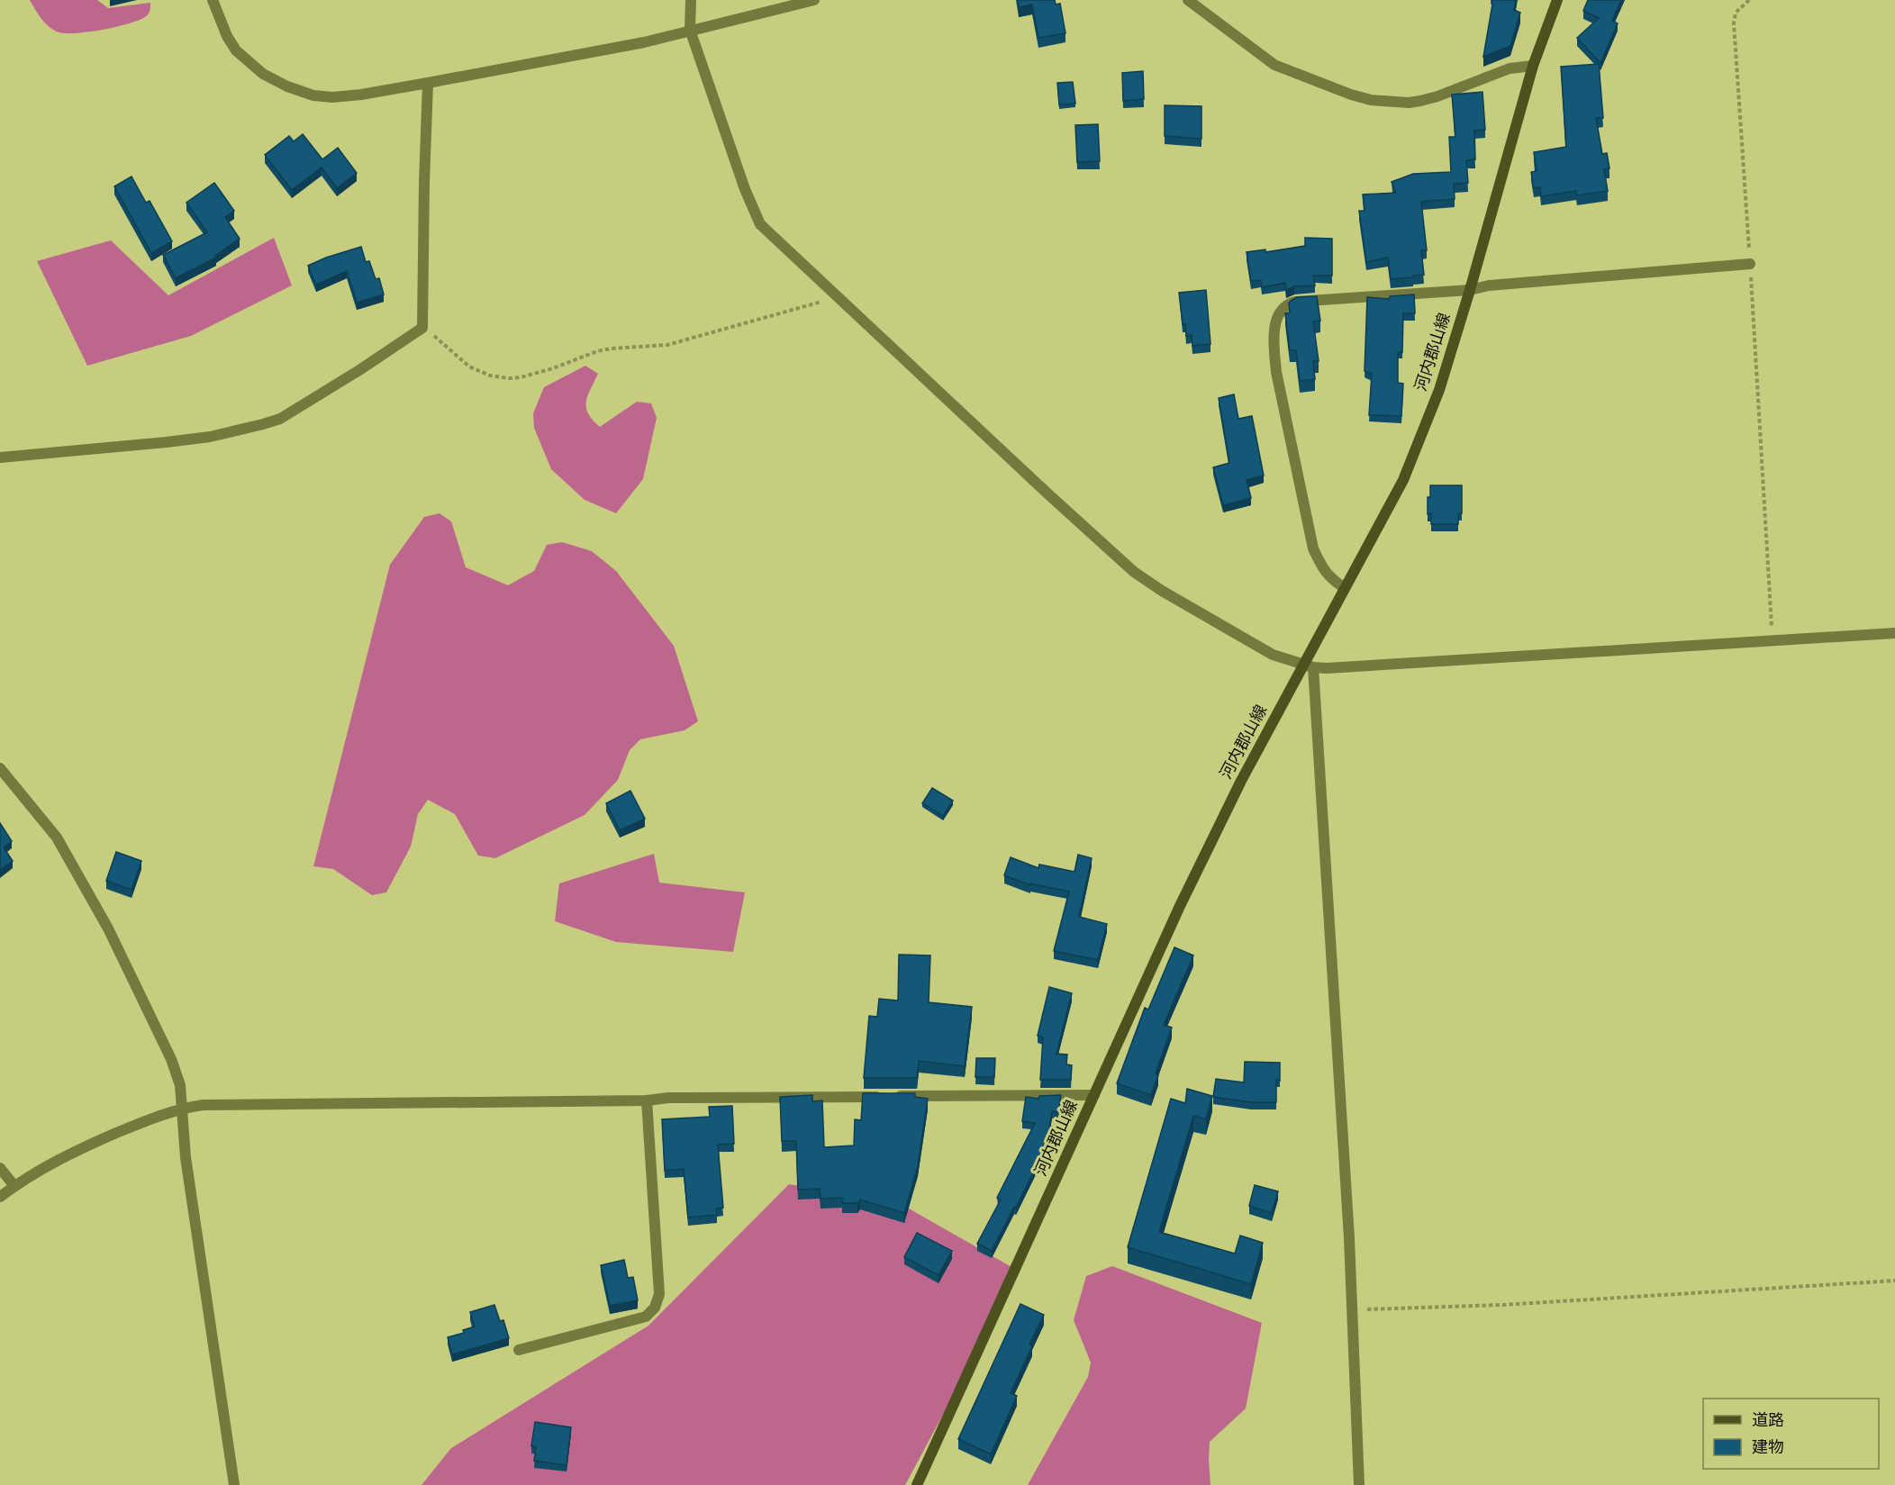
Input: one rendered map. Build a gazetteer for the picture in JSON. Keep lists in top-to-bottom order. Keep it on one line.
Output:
{"streets":{"main road":["河内郡山線"]},"legend":["道路","建物"]}
